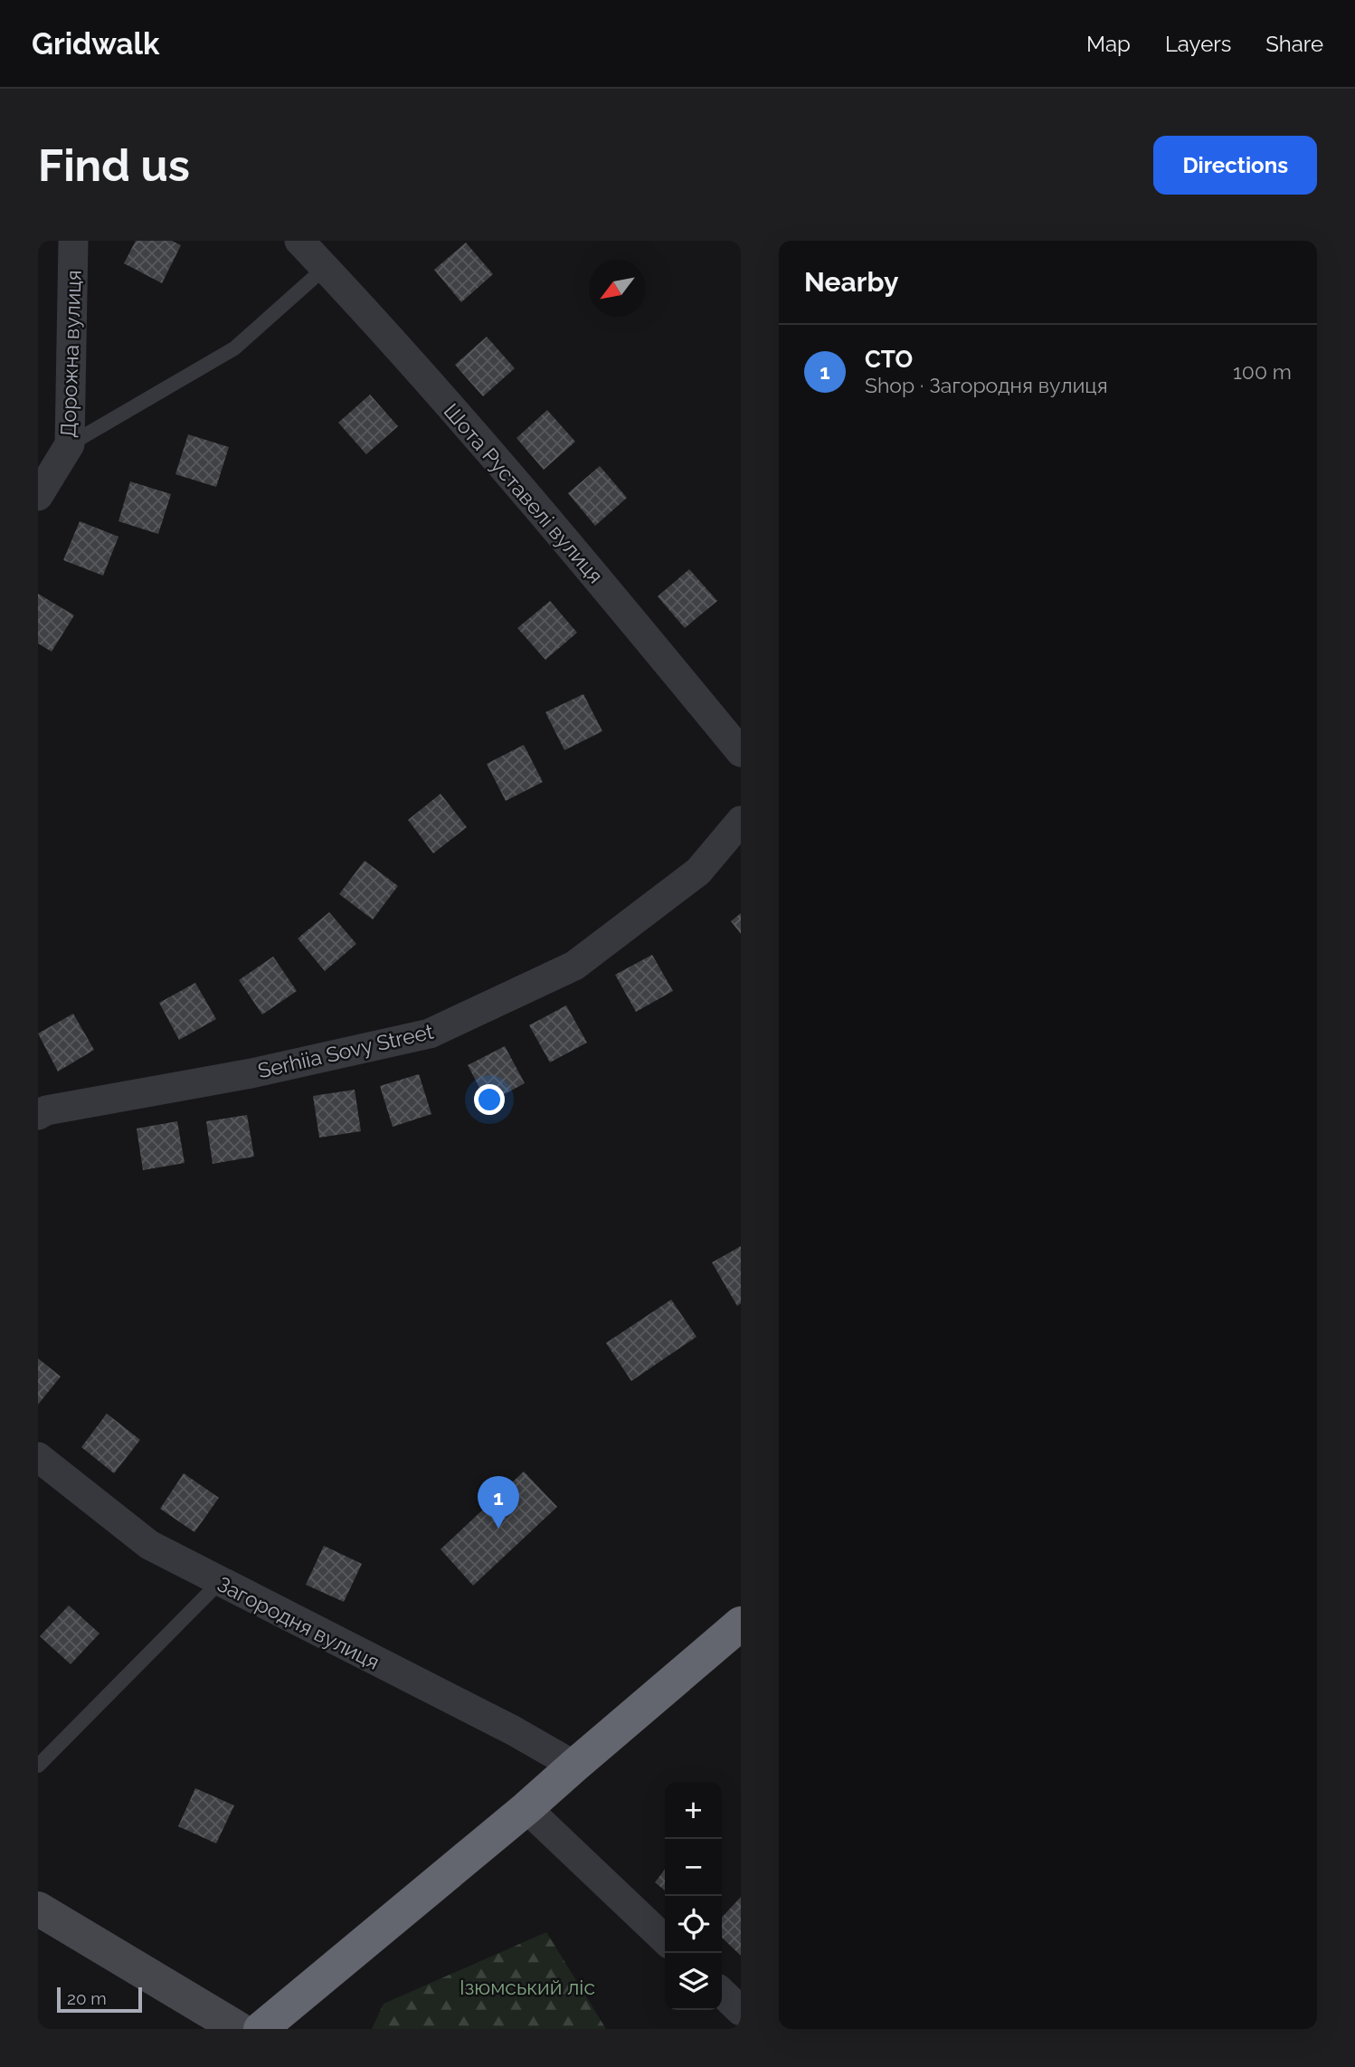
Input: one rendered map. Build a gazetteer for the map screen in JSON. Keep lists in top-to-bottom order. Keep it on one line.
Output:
{"streets":{"street":["Дорожна вулиця","Шота Руставелі вулиця","Serhiia Sovy Street","Загородня вулиця"]},"parks":["Ізюмський ліс"],"scale_bar":"20 m","north":"bottom left","page":{"header":"Gridwalk","nav":["Map","Layers","Share"],"buttons":"Directions","title":"Find us","heading":"Nearby","list":[{"mark":"1","name":"СТО","note":"Shop · Загородня вулиця","value":"100 m"}],"pins":"1","map_buttons":["+","−"],"scale":"20 m"}}
